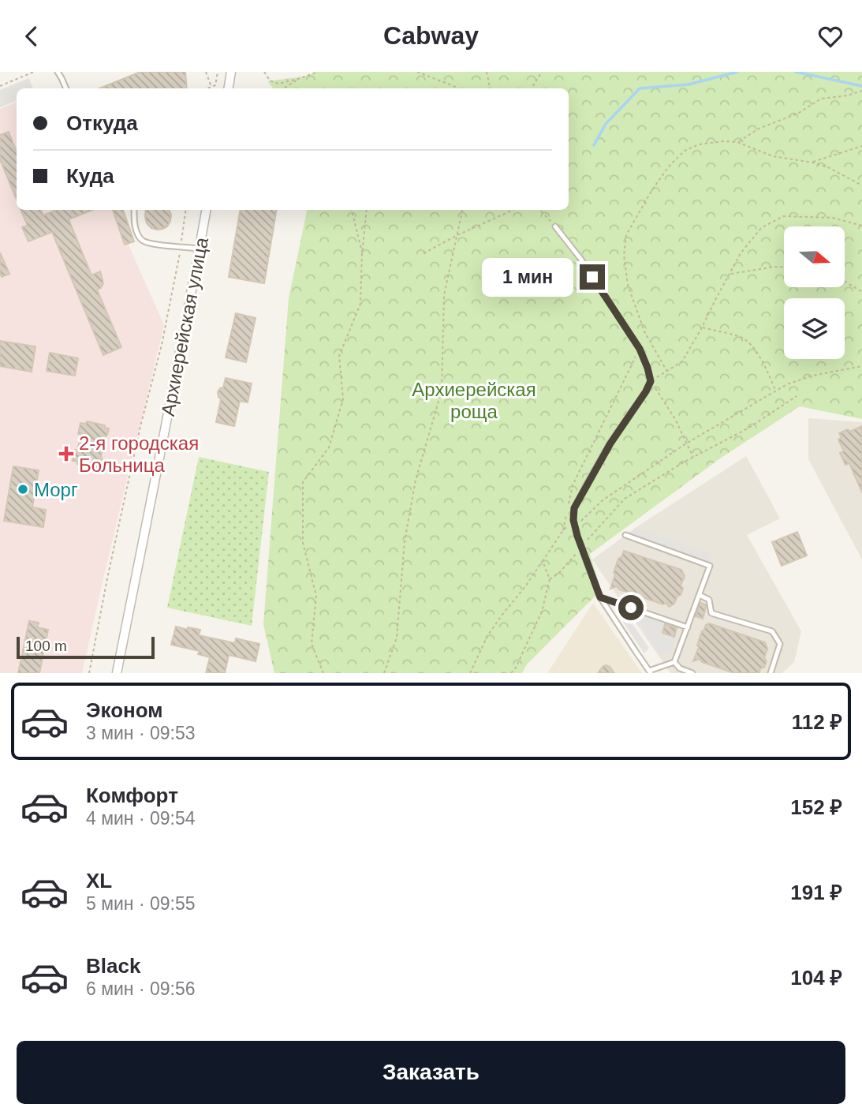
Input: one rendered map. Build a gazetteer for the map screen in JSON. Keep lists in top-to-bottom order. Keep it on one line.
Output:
{"streets":{"street":["Архиерейская улица"]},"parks":["Архиерейская роща"],"places":{"health":["2-я городская Больница"],"other":["Морг"]},"scale_bar":"100 m","north":"right","page":{"header":"Cabway","banner":["Откуда","Куда"],"bubble":"1 мин","scale":"100 m","list":[{"name":"Эконом","note":"3 мин · 09:53","value":"112 ₽"},{"name":"Комфорт","note":"4 мин · 09:54","value":"152 ₽"},{"name":"XL","note":"5 мин · 09:55","value":"191 ₽"},{"name":"Black","note":"6 мин · 09:56","value":"104 ₽"}],"buttons":"Заказать"}}
